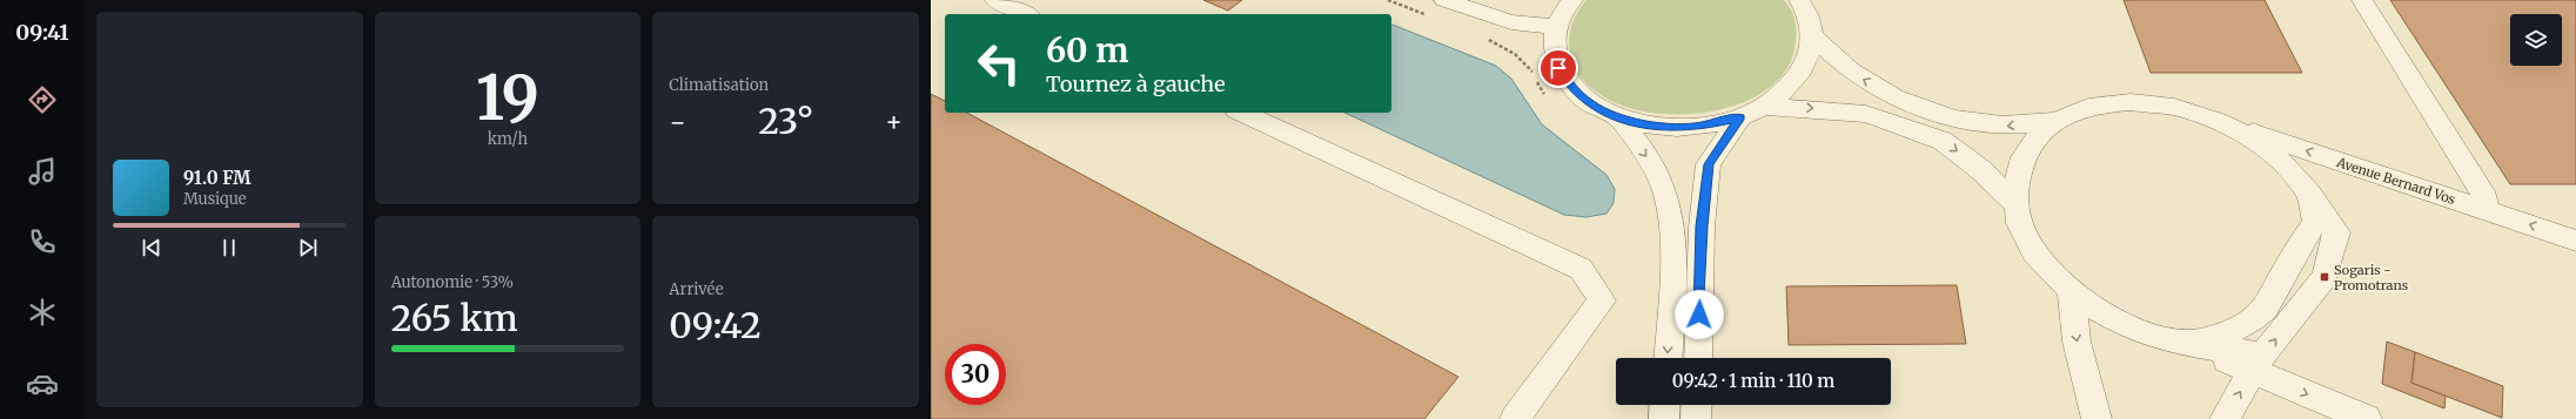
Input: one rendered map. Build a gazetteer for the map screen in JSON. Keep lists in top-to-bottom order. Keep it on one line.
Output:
{"streets":{"street":["Avenue Bernard Vos"]},"places":{"transit":["Sogaris - Promotrans"]},"page":{"tabs":"09:41","tile":[["19","km/h"],"Climatisation",["Autonomie · 53%","265 km"],["Arrivée","09:42"]],"turn":["60 m","Tournez à gauche"],"heat":["−","23°","+"],"song":["91.0 FM","Musique"],"limit":"30","trip":"09:42 · 1 min · 110 m"}}
